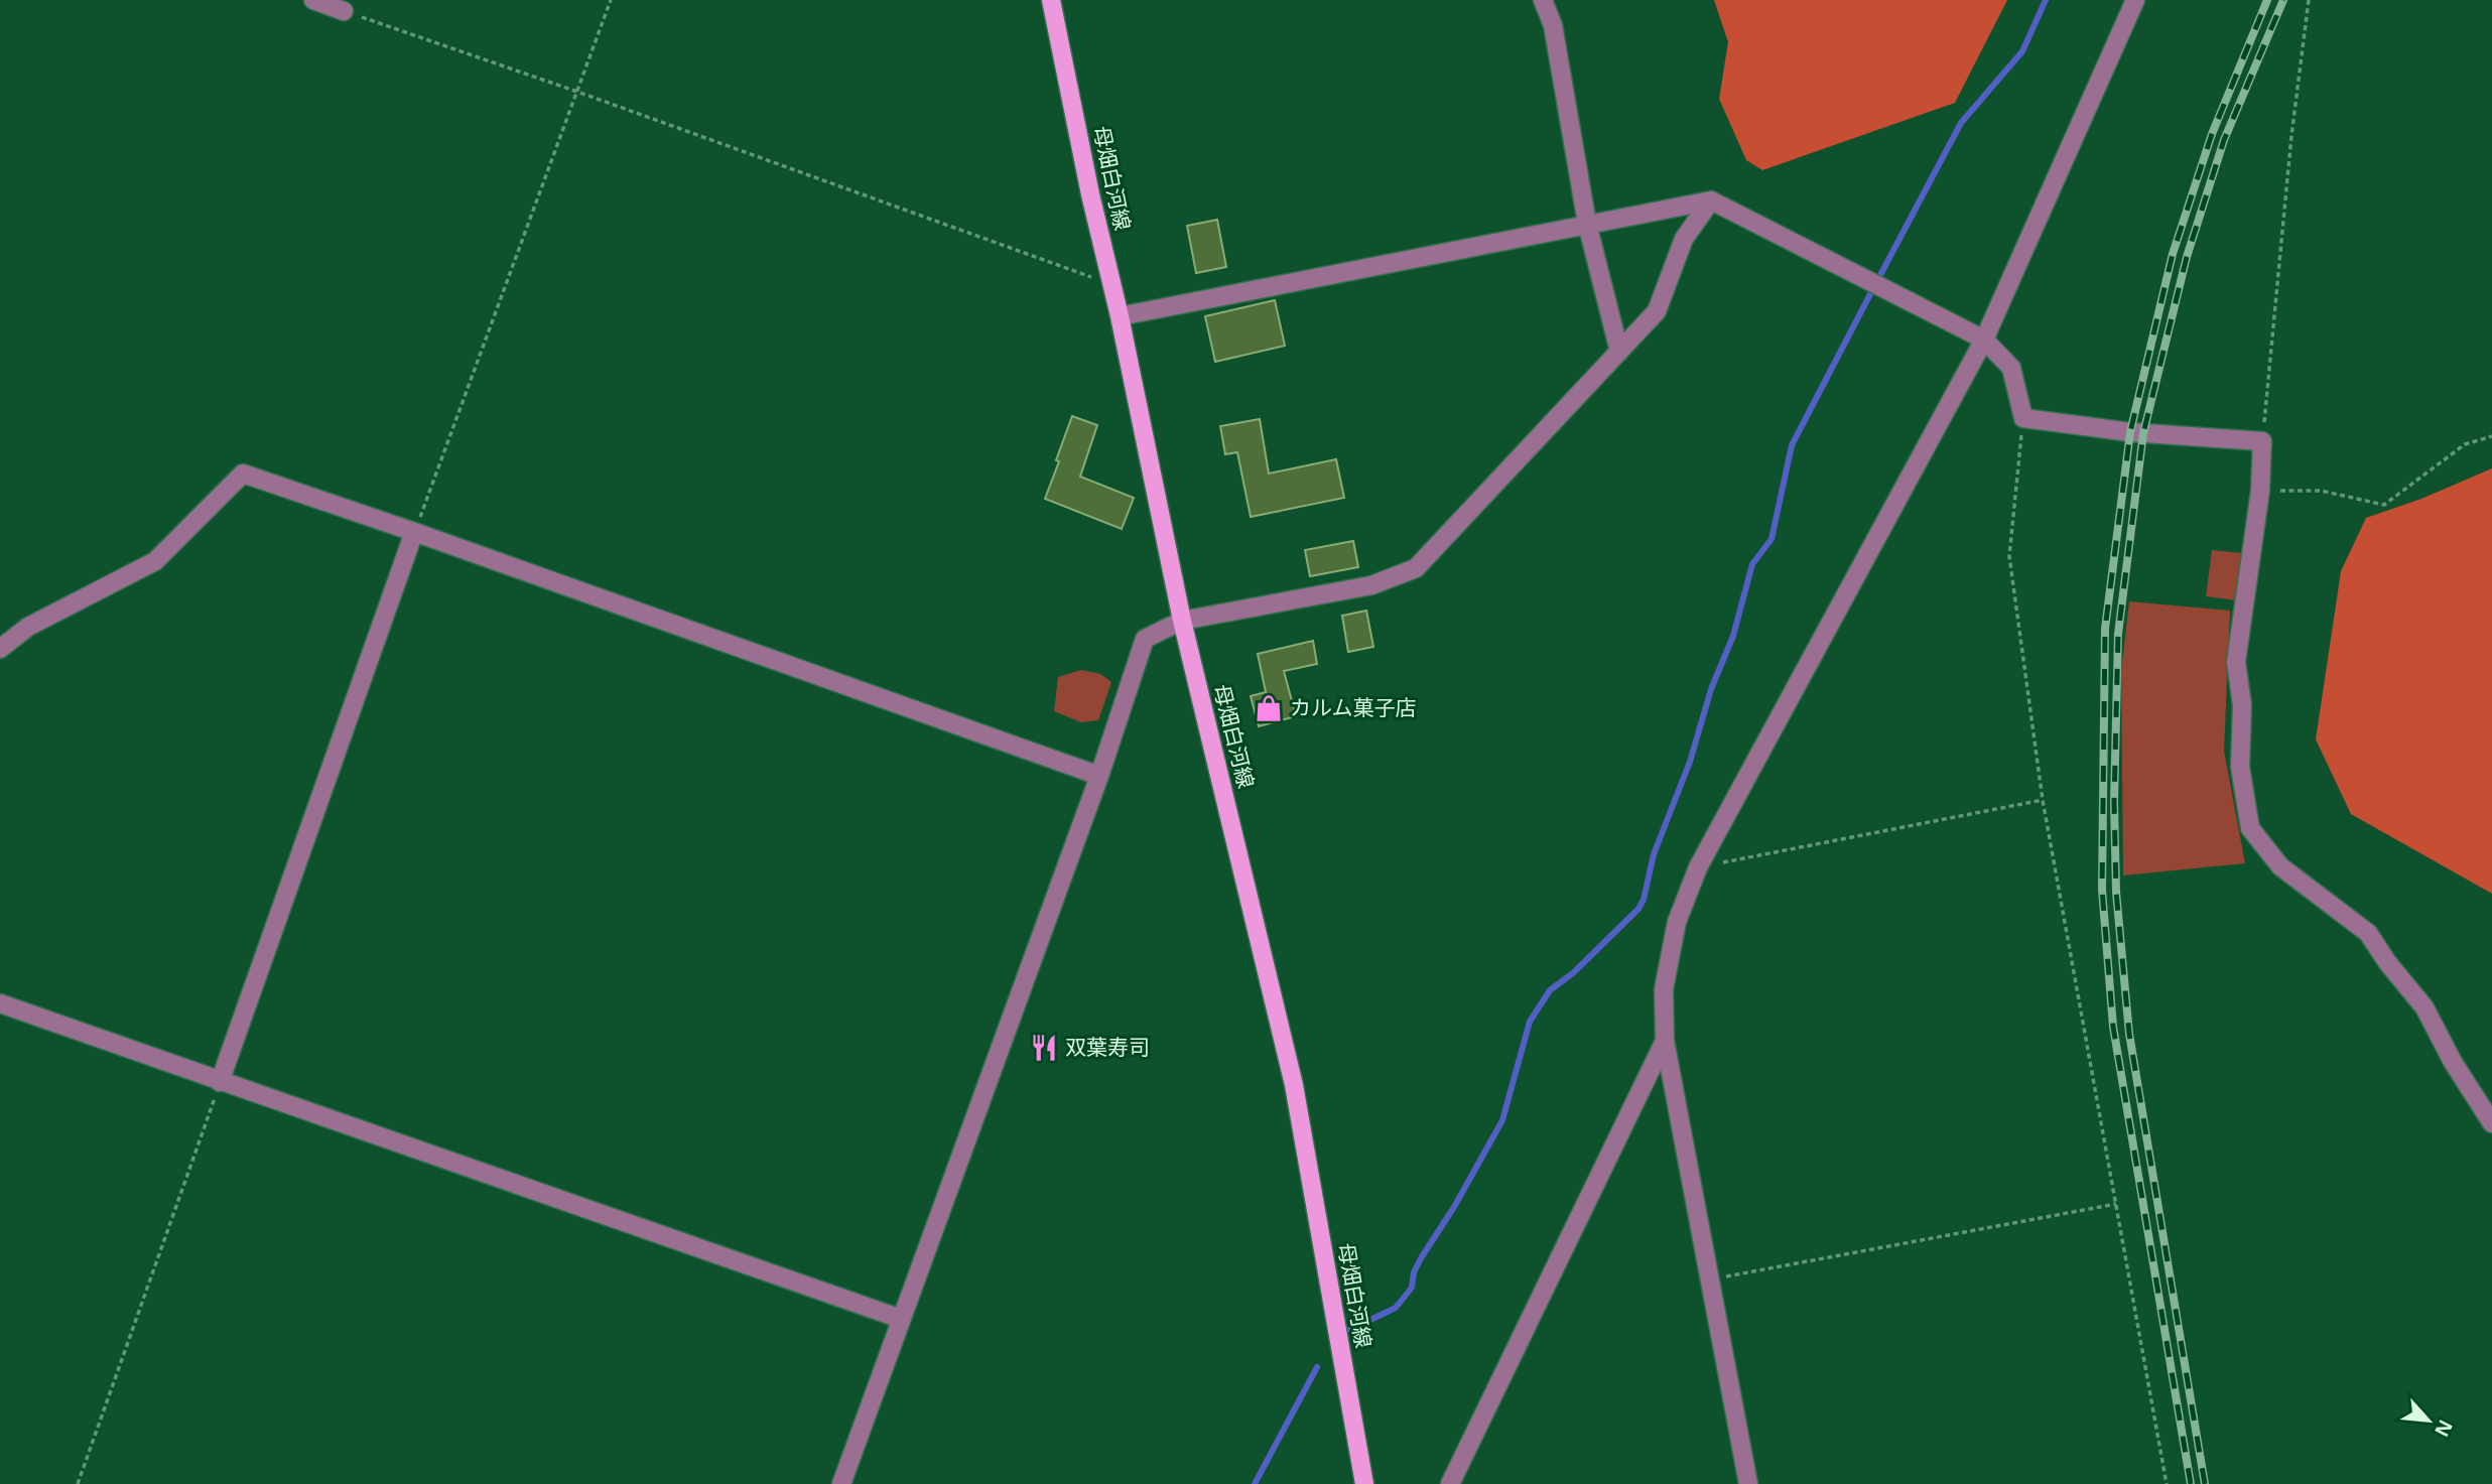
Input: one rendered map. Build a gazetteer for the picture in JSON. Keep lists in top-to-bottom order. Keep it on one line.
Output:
{"streets":{"main road":["母畑白河線"]},"places":{"shop":["カルム菓子店"],"restaurant":["双葉寿司"]},"north":"bottom right"}
